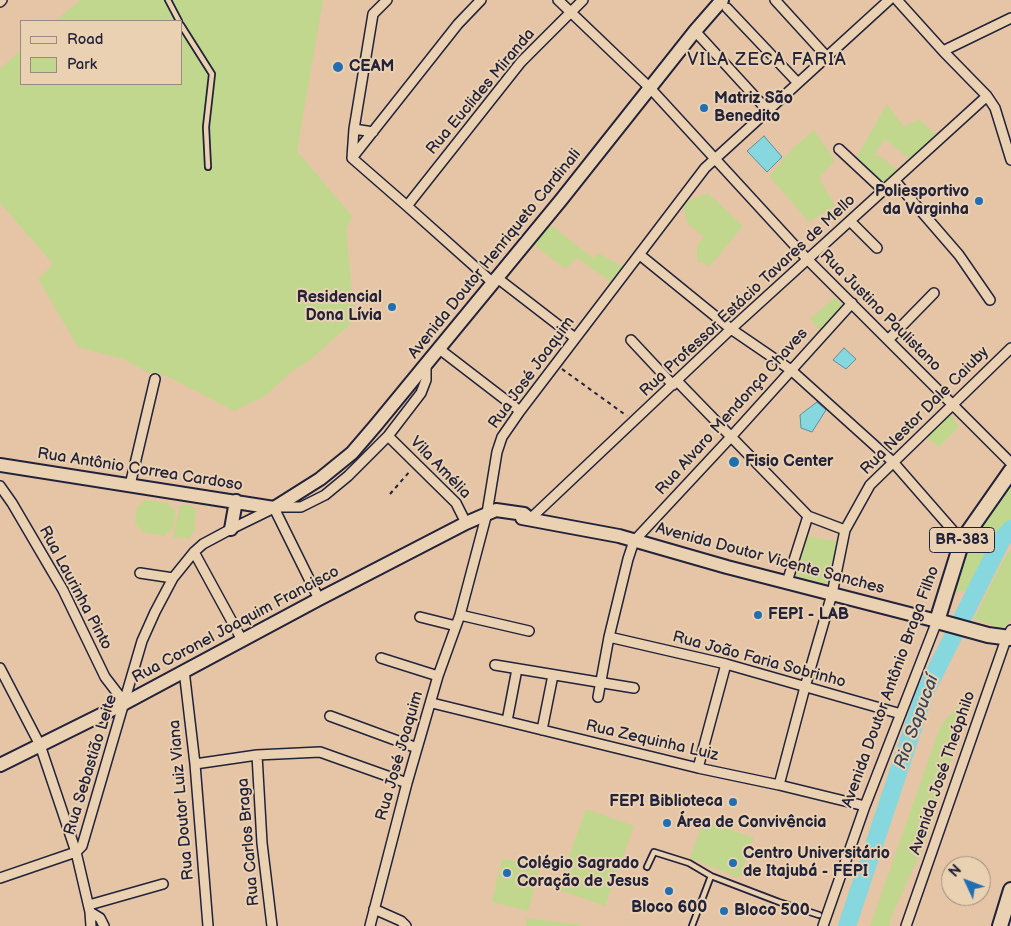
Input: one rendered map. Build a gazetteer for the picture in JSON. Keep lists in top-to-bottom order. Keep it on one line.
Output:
{"streets":{"main road":["Avenida Doutor Henriqueto Cardinali","Rua Antônio Correa Cardoso","BR-383","Avenida Doutor Vicente Sanches","Rua Coronel Joaquim Francisco","Avenida Doutor Antônio Braga Filho"],"street":["Rua Euclides Miranda","Rua Professor Estácio Tavares de Mello","Rua Justino Paulistano","Rua José Joaquim","Rua Nestor Dale Caiuby","Rua Alvaro Mendonça Chaves","Vila Amélia","Rua Laurinha Pinto","Rua João Faria Sobrinho","Rua Zequinha Luiz","Rua Sebastião Leite","Avenida José Theóphilo","Rua Doutor Luiz Viana","Rua Carlos Braga"]},"crossings":[["Rua Euclides Miranda","Rua Justino Paulistano"],["Avenida Doutor Henriqueto Cardinali","Rua Justino Paulistano"],["Avenida Doutor Henriqueto Cardinali","Rua Antônio Correa Cardoso"],["Avenida Doutor Henriqueto Cardinali","Rua Sebastião Leite"],["Rua Professor Estácio Tavares de Mello","Rua Justino Paulistano"],["Rua Professor Estácio Tavares de Mello","Avenida Doutor Vicente Sanches"],["Rua Justino Paulistano","Rua José Joaquim"],["Rua Justino Paulistano","Rua Nestor Dale Caiuby"],["Rua Justino Paulistano","Rua Alvaro Mendonça Chaves"],["Rua José Joaquim","Avenida Doutor Vicente Sanches"],["Rua José Joaquim","Rua Coronel Joaquim Francisco"],["Rua José Joaquim","Rua Zequinha Luiz"],["Rua Nestor Dale Caiuby","Avenida Doutor Vicente Sanches"],["Rua Nestor Dale Caiuby","Rua João Faria Sobrinho"],["Rua Nestor Dale Caiuby","Rua Zequinha Luiz"],["Rua Alvaro Mendonça Chaves","Avenida Doutor Vicente Sanches"],["Vila Amélia","Rua Coronel Joaquim Francisco"],["Rua Antônio Correa Cardoso","Rua Sebastião Leite"],["Avenida Doutor Vicente Sanches","Rua Coronel Joaquim Francisco"],["Avenida Doutor Vicente Sanches","Avenida Doutor Antônio Braga Filho"],["Avenida Doutor Vicente Sanches","Avenida José Theóphilo"],["Rua Laurinha Pinto","Rua Coronel Joaquim Francisco"],["Rua Laurinha Pinto","Rua Sebastião Leite"],["Rua Coronel Joaquim Francisco","Rua Sebastião Leite"],["Rua Coronel Joaquim Francisco","Rua Doutor Luiz Viana"],["Rua João Faria Sobrinho","Avenida Doutor Antônio Braga Filho"],["Avenida Doutor Antônio Braga Filho","Rua Zequinha Luiz"]],"districts":["VILA ZECA FARIA"],"water":["Rio Sapucaí"],"places":["CEAM","Matriz São Benedito","Poliesportivo da Varginha","Residencial Dona Lívia","Fisio Center","FEPI - LAB","FEPI Biblioteca","Área de Convivência","Centro Universitário de Itajubá - FEPI","Colégio Sagrado Coração de Jesus","Bloco 600","Bloco 500"],"legend":["Road","Park"],"north":"top left"}
